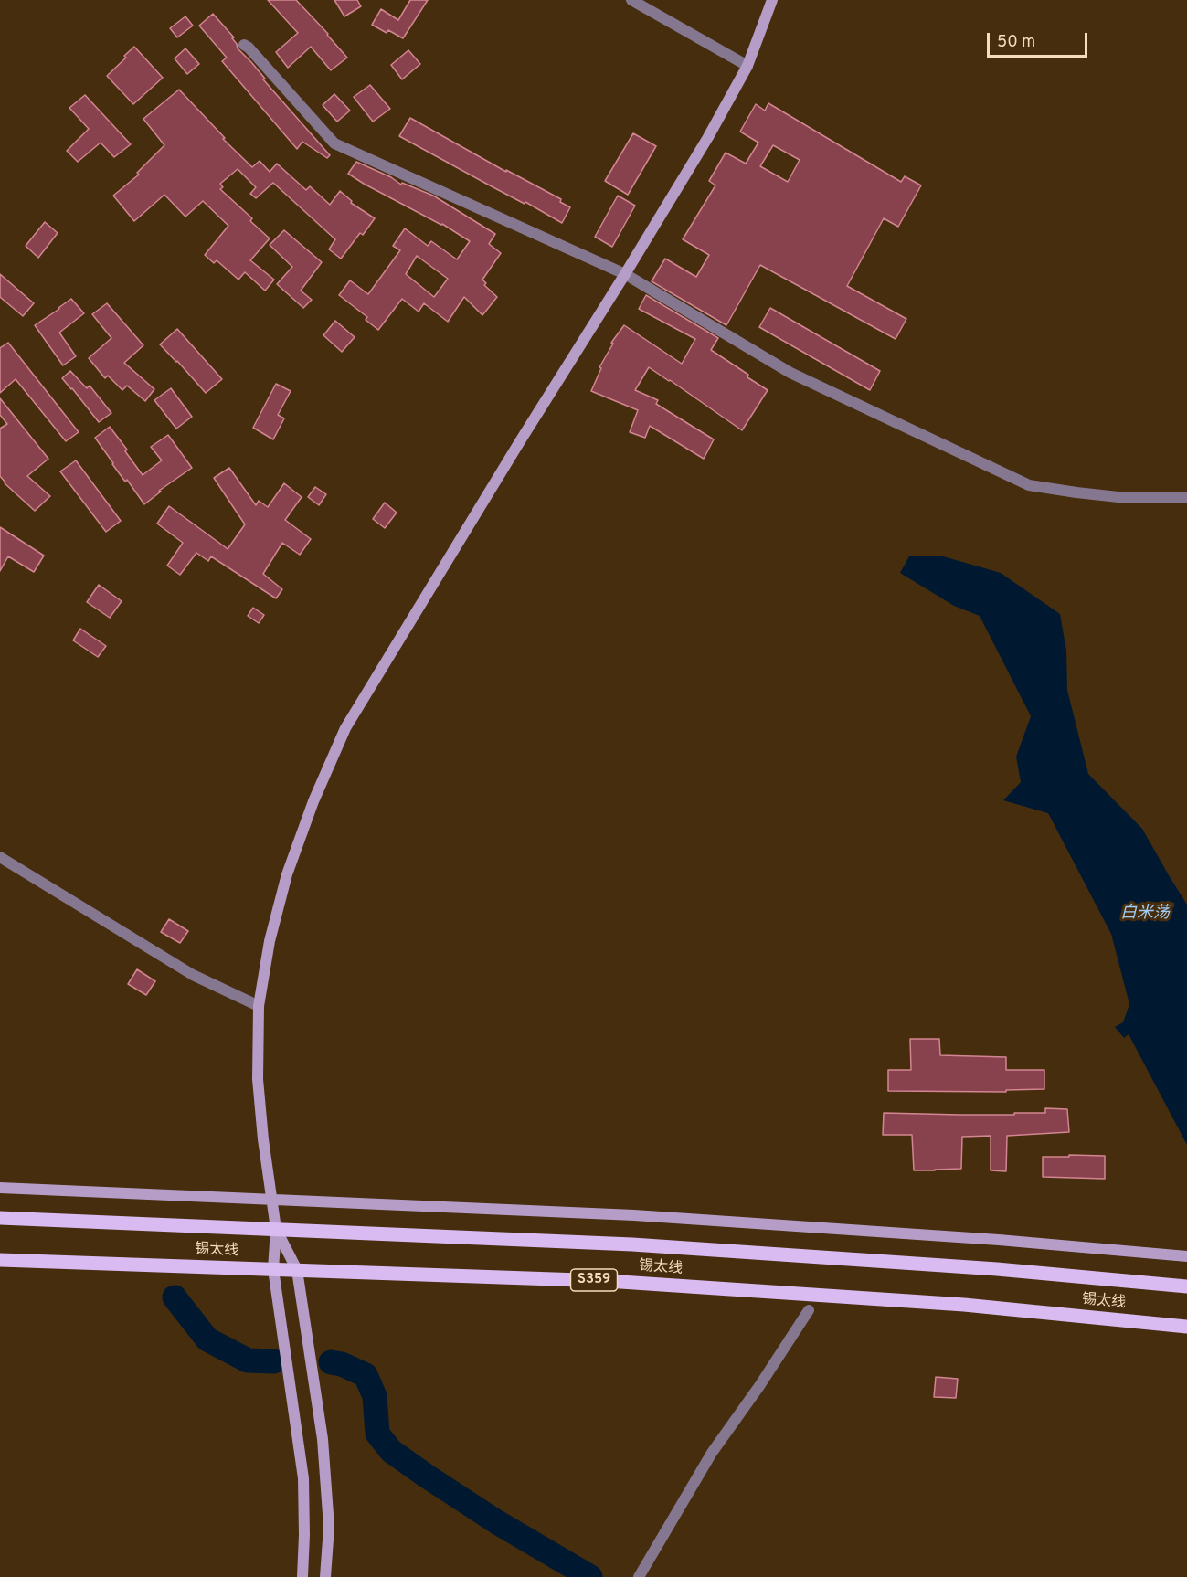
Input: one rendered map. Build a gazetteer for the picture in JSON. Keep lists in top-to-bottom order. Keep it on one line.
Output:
{"streets":{"main road":["锡太线","S359"]},"water":["白米荡"],"scale_bar":"50 m"}
